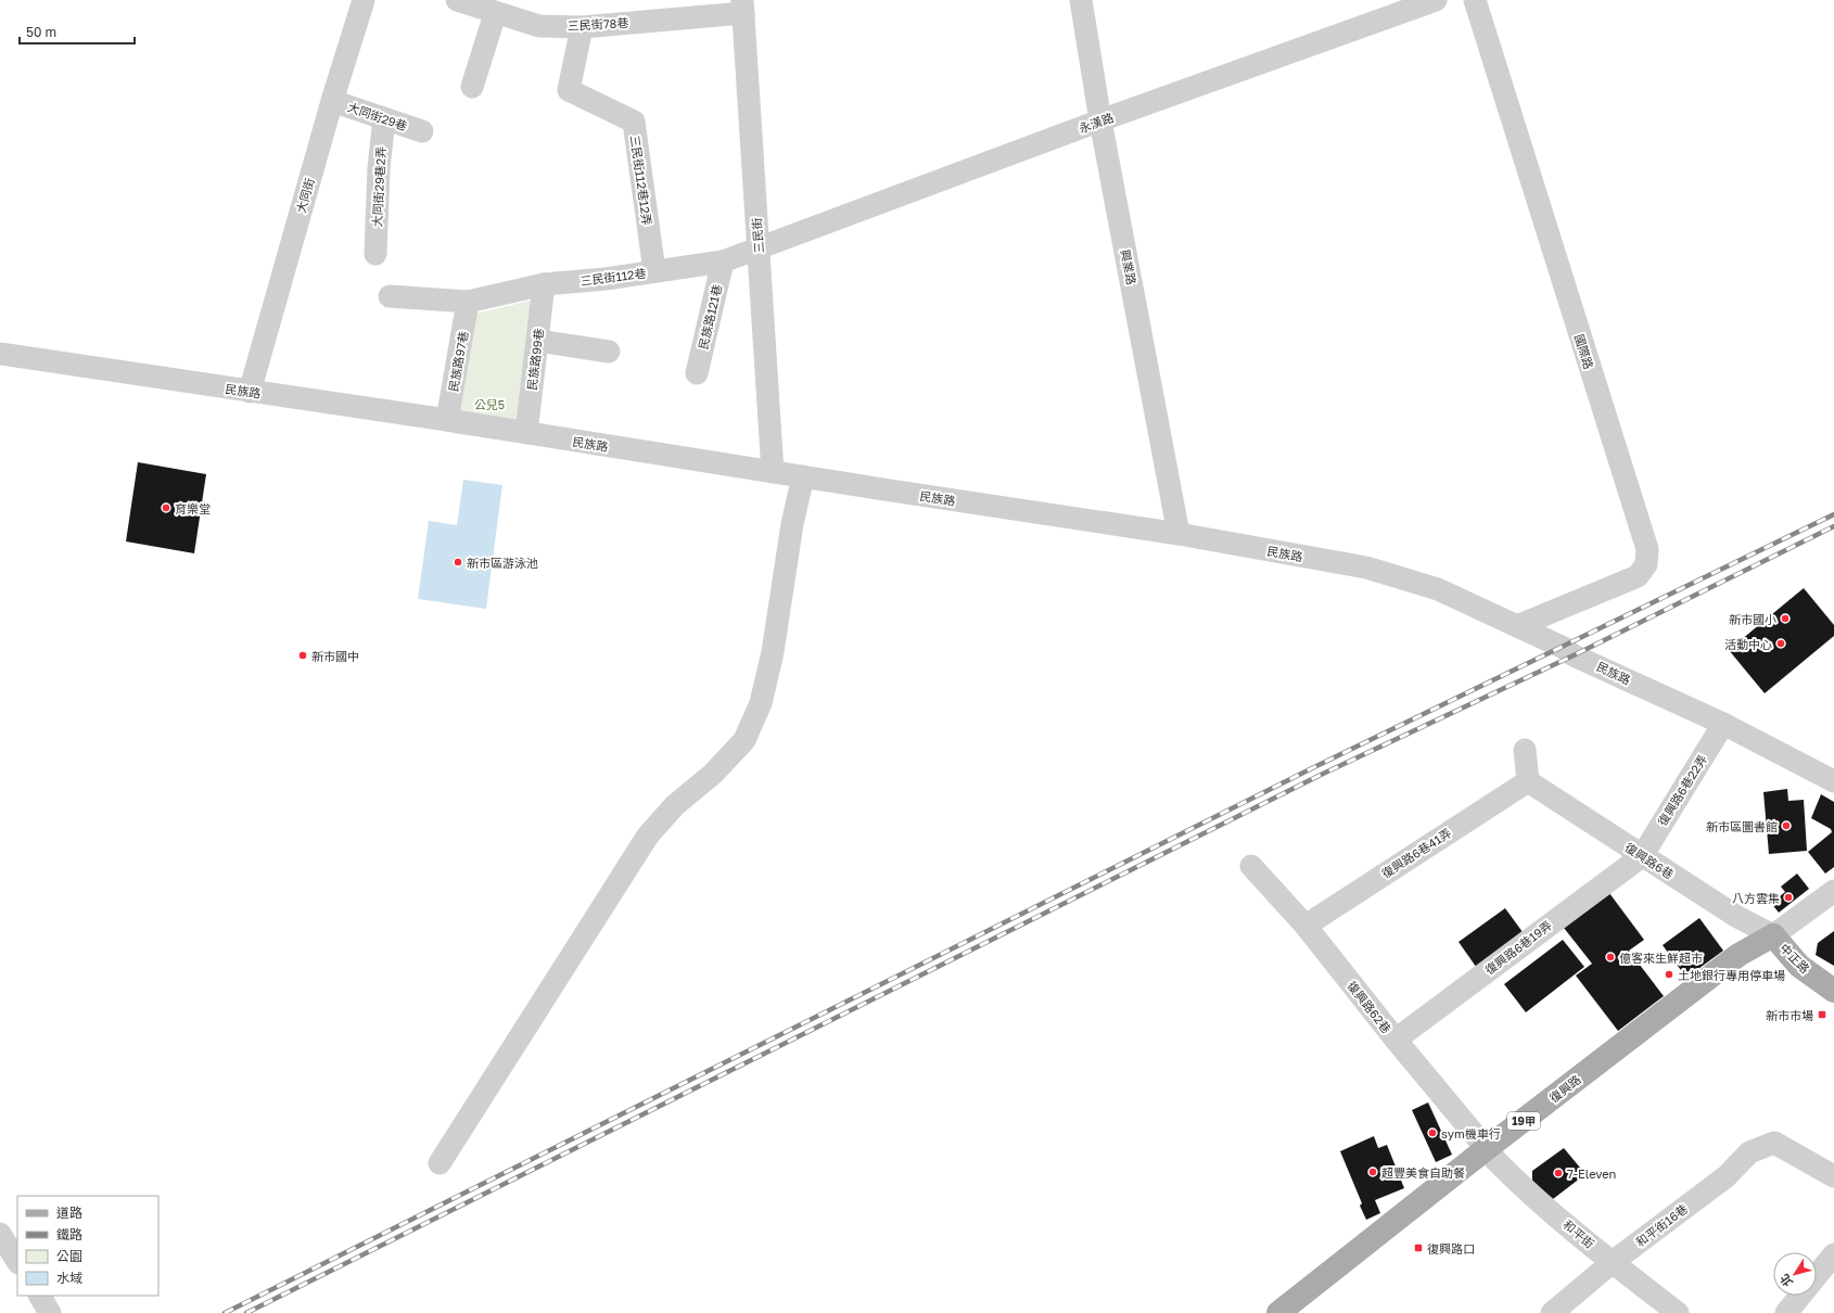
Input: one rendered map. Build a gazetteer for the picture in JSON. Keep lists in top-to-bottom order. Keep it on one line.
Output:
{"streets":{"main road":["中正路","復興路","19甲"],"street":["三民街78巷","大同街29巷","永漢路","三民街112巷12弄","大同街29巷2弄","大同街","三民街","興業路","三民街112巷","民族路121巷","國際路","民族路99巷","民族路97巷","民族路","復興路6巷22弄","復興路6巷41弄","復興路6巷","復興路6巷19弄","復興路62巷","和平街16巷","和平街"]},"crossings":[["三民街78巷","三民街112巷12弄"],["三民街78巷","三民街"],["大同街29巷","大同街29巷2弄"],["大同街29巷","大同街"],["永漢路","三民街"],["永漢路","興業路"],["永漢路","三民街112巷"],["三民街112巷12弄","三民街112巷"],["大同街","民族路"],["三民街","三民街112巷"],["三民街","民族路"],["興業路","民族路"],["三民街112巷","民族路121巷"],["三民街112巷","民族路99巷"],["三民街112巷","民族路97巷"],["國際路","民族路"],["民族路99巷","民族路"],["民族路97巷","民族路"],["民族路","復興路6巷22弄"],["復興路6巷22弄","復興路6巷"],["復興路6巷22弄","復興路6巷19弄"],["復興路6巷41弄","復興路6巷"],["復興路6巷41弄","復興路62巷"],["復興路6巷","復興路6巷19弄"],["復興路6巷","中正路"],["復興路6巷","復興路"],["復興路6巷19弄","復興路62巷"],["中正路","復興路"],["復興路62巷","復興路"],["復興路62巷","和平街"],["復興路","和平街"],["和平街16巷","和平街"]],"parks":["公兒5"],"places":{"other":["育樂堂","新市區游泳池","新市國小","活動中心","新市國中","新市區圖書館","八方雲集","億客來生鮮超市","土地銀行專用停車場","sym機車行","超豐美食自助餐","7-Eleven"],"transit":["新市市場","復興路口"]},"legend":["道路","鐵路","公園","水域"],"scale_bar":"50 m","north":"bottom left"}
